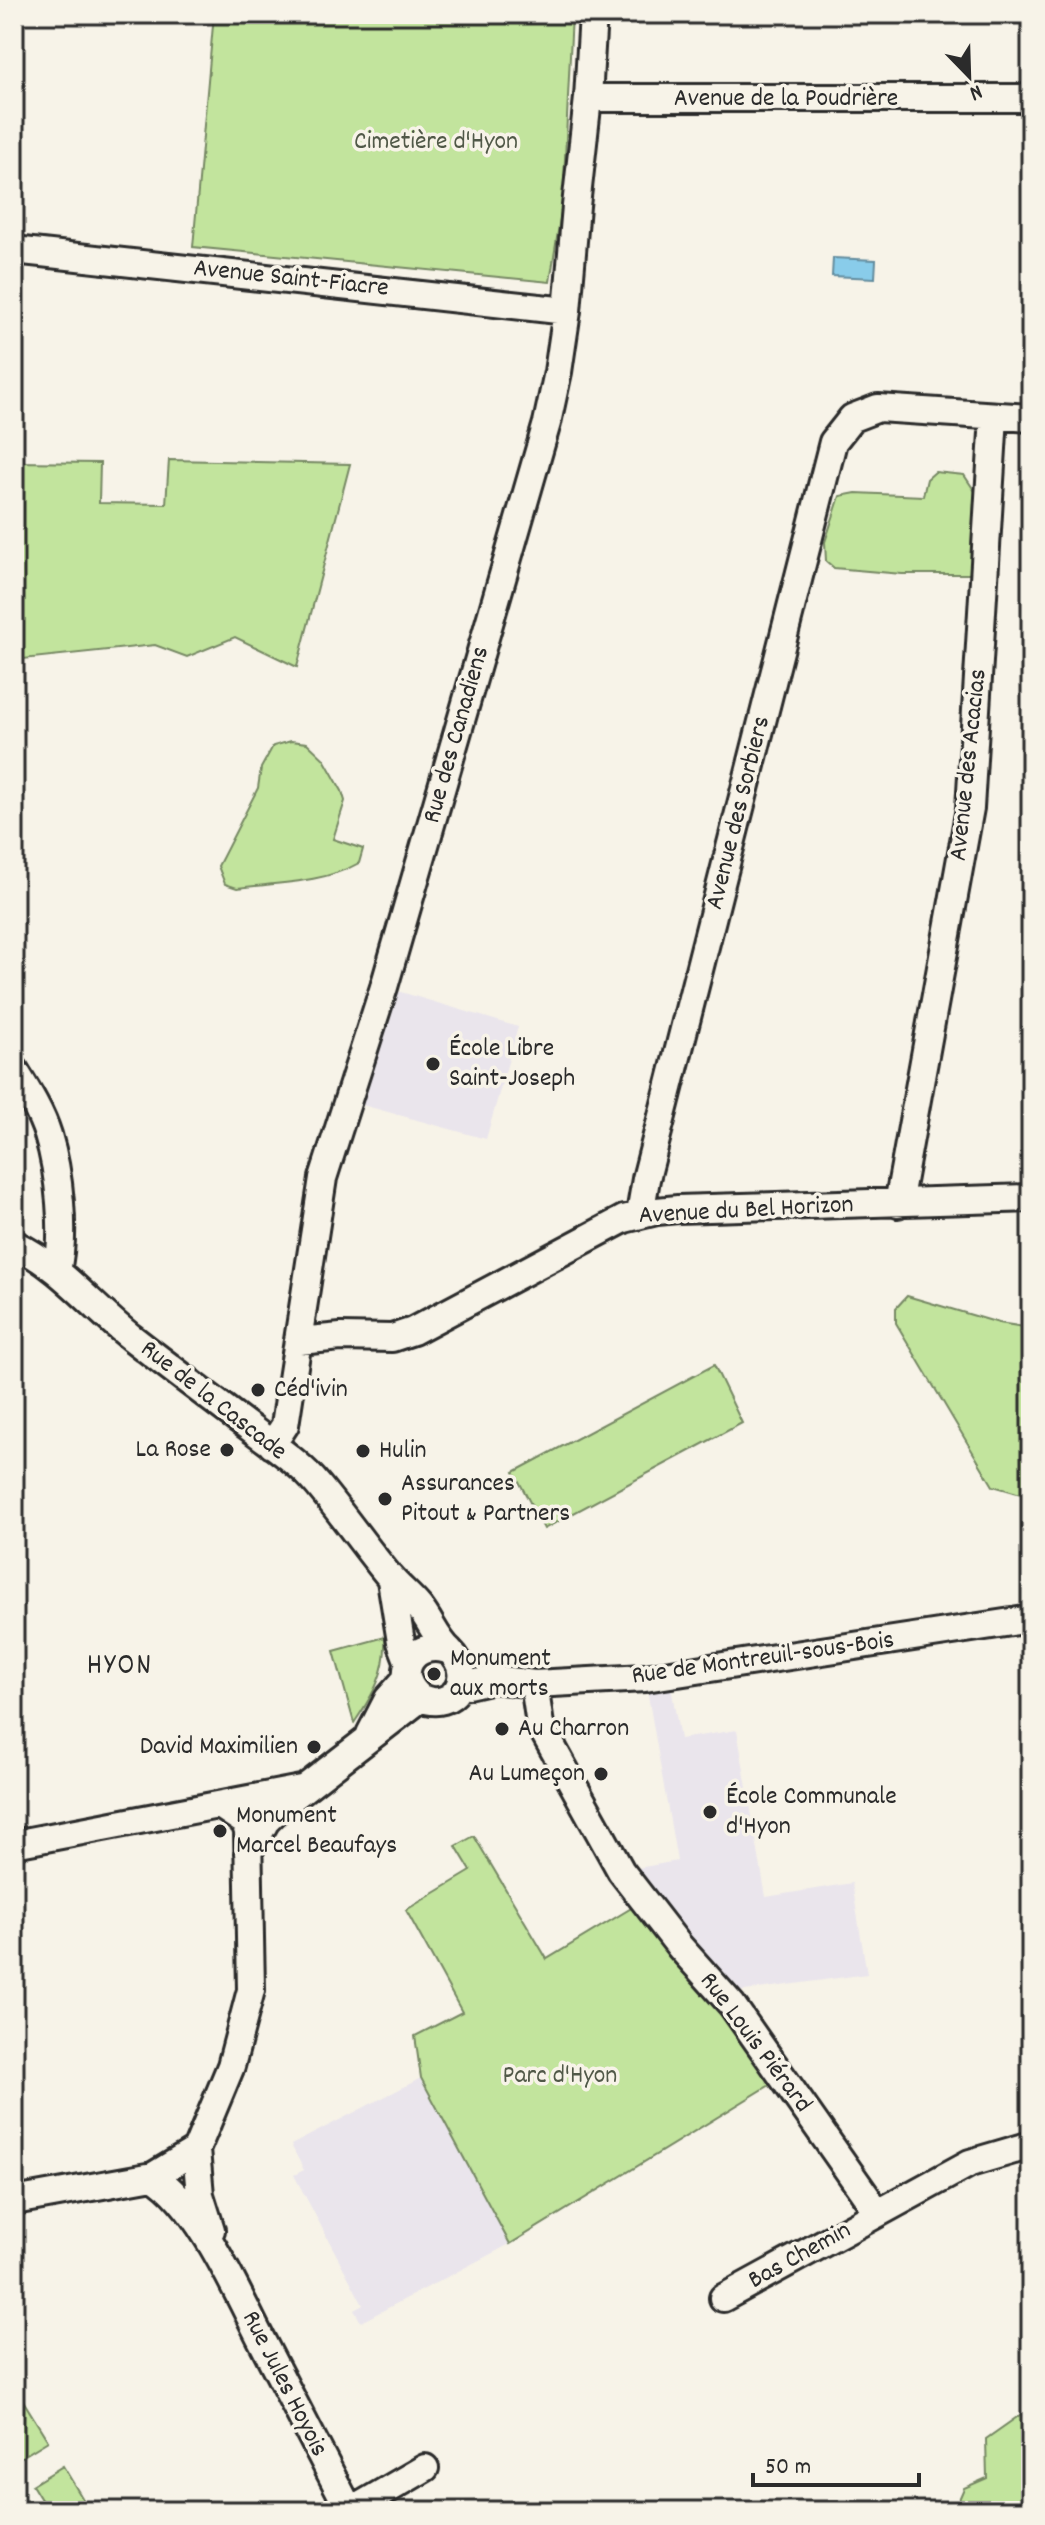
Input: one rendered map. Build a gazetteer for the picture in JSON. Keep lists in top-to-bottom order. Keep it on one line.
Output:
{"streets":{"street":["Avenue de la Poudrière","Avenue Saint-Fiacre","Rue des Canadiens","Avenue des Acacias","Avenue des Sorbiers","Avenue du Bel Horizon","Rue de la Cascade","Rue de Montreuil-sous-Bois","Rue Louis Piérard","Bas Chemin","Rue Jules Hoyois"]},"crossings":[["Avenue de la Poudrière","Rue des Canadiens"],["Avenue Saint-Fiacre","Rue des Canadiens"],["Rue des Canadiens","Avenue du Bel Horizon"],["Rue des Canadiens","Rue de la Cascade"],["Avenue des Acacias","Avenue des Sorbiers"],["Avenue des Acacias","Avenue du Bel Horizon"],["Avenue des Sorbiers","Avenue du Bel Horizon"],["Rue de la Cascade","Rue de Montreuil-sous-Bois"],["Rue de Montreuil-sous-Bois","Rue Louis Piérard"],["Rue Louis Piérard","Bas Chemin"]],"districts":["HYON"],"parks":["Cimetière d'Hyon","Parc d'Hyon"],"places":["École Libre Saint-Joseph","Céd'ivin","La Rose","Hulin","Assurances Pitout & Partners","Monument aux morts","Au Charron","David Maximilien","Au Lumeçon","École Communale d'Hyon","Monument Marcel Beaufays"],"scale_bar":"50 m","north":"bottom right"}
